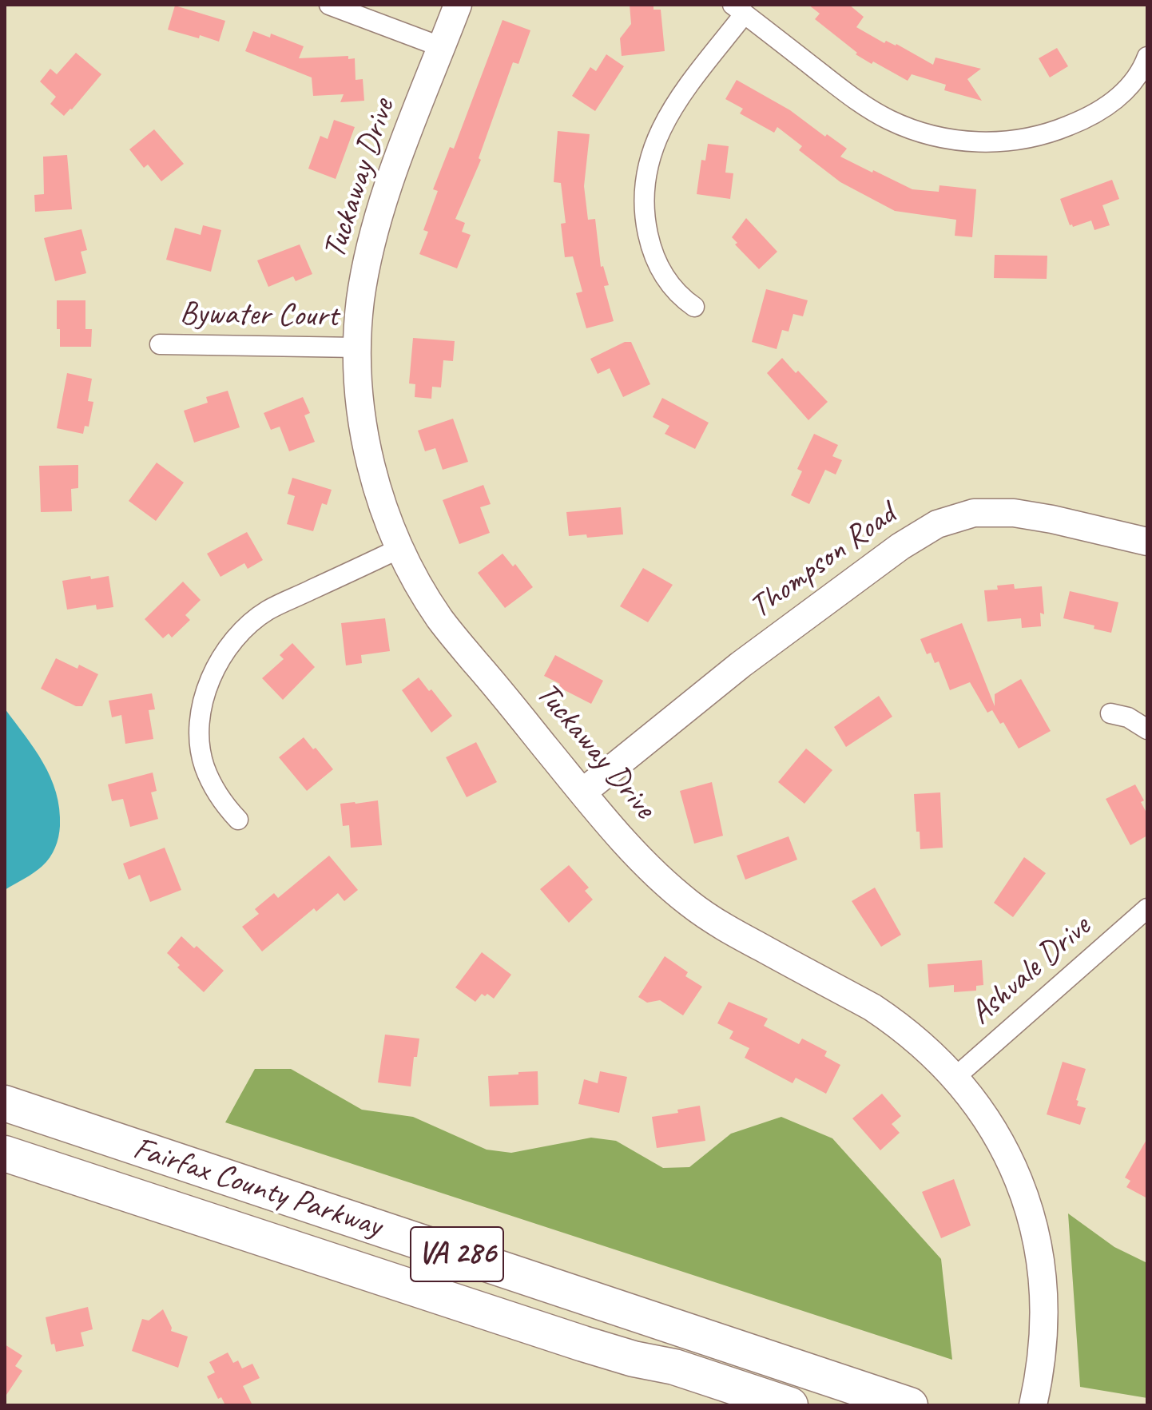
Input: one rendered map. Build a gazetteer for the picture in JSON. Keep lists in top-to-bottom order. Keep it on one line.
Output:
{"streets":{"highway":["Fairfax County Parkway","VA 286"],"street":["Tuckaway Drive","Bywater Court","Thompson Road","Ashvale Drive"]},"crossings":[["Tuckaway Drive","Bywater Court"],["Tuckaway Drive","Thompson Road"],["Tuckaway Drive","Ashvale Drive"]]}
